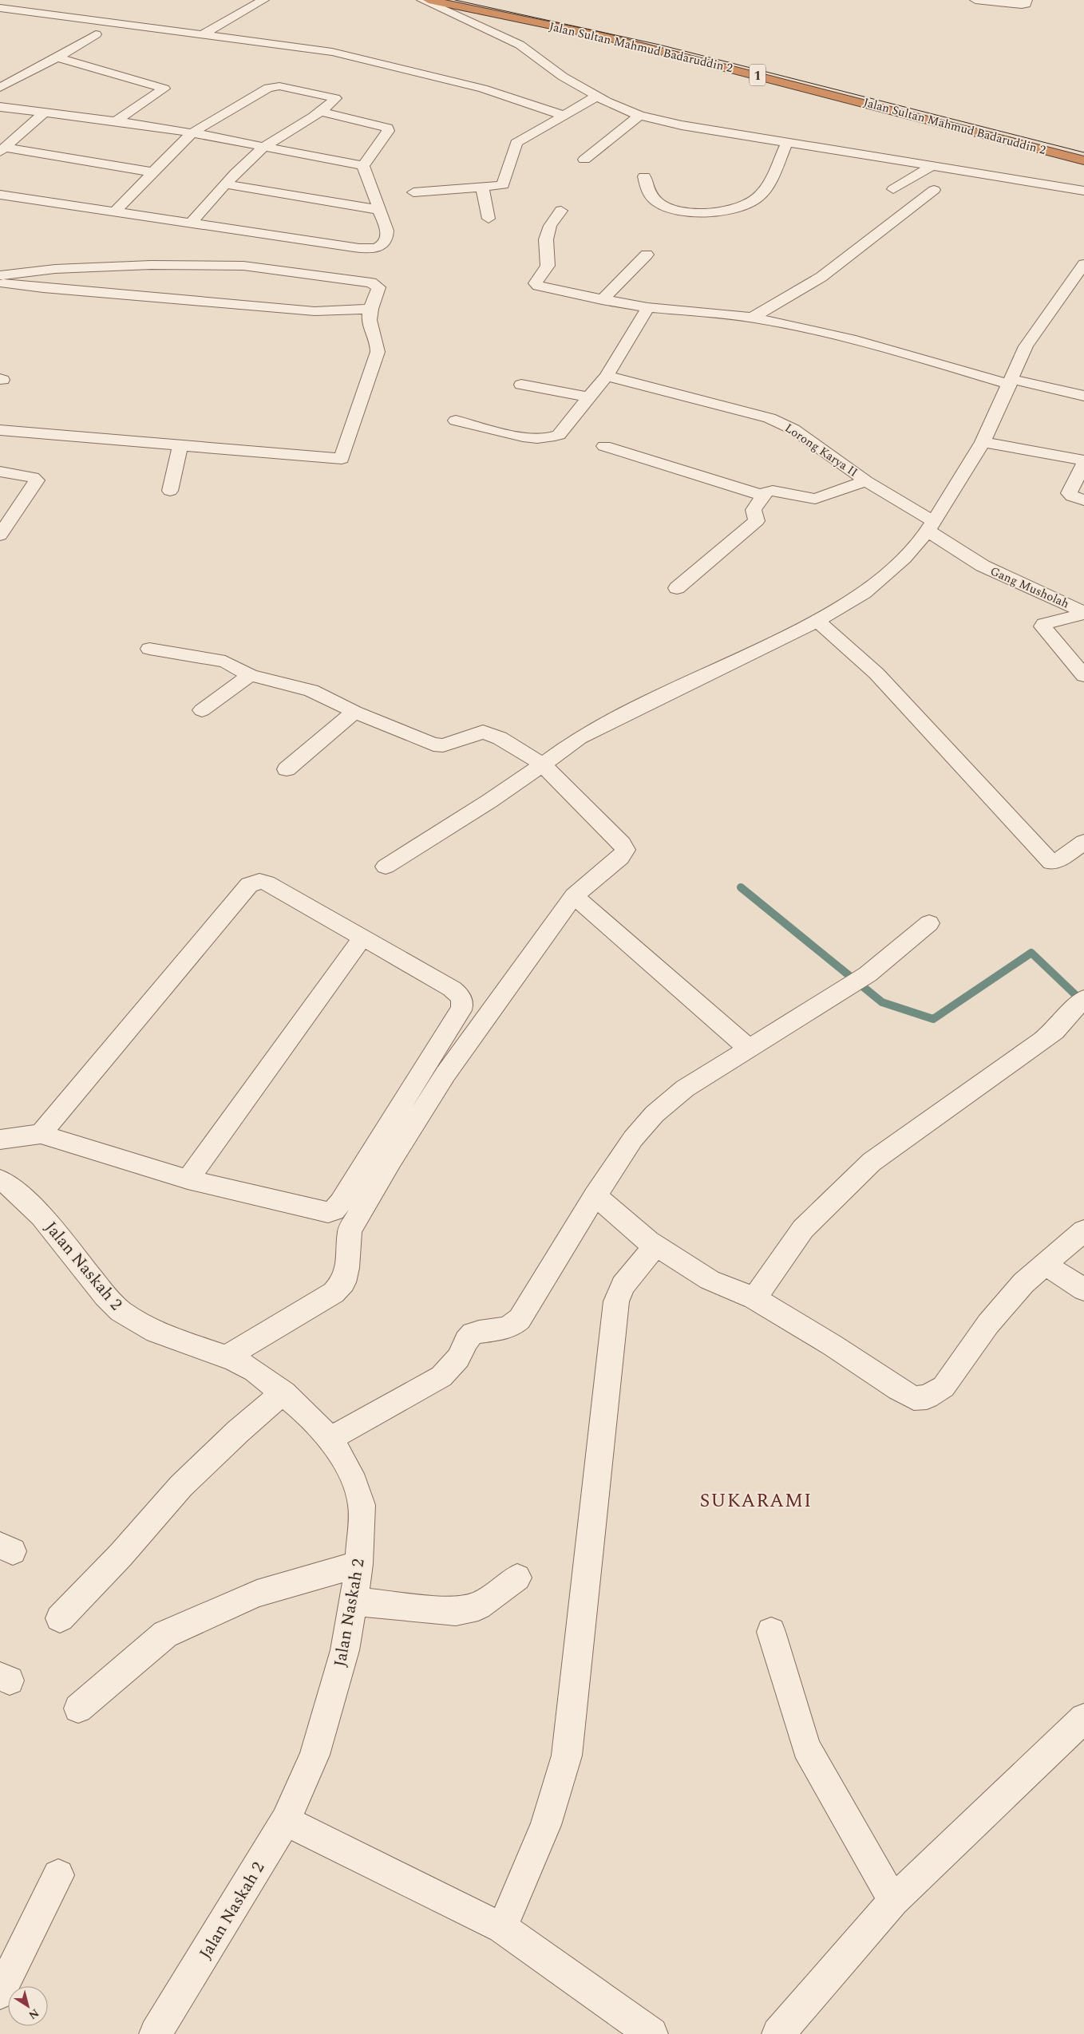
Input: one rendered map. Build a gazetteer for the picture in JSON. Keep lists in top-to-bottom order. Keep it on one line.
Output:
{"streets":{"highway":["Jalan Sultan Mahmud Badaruddin 2","1"],"street":["Lorong Karya II","Gang Musholah","Jalan Naskah 2"]},"crossings":[["Lorong Karya II","Gang Musholah"]],"districts":["SUKARAMI"],"north":"bottom right"}
